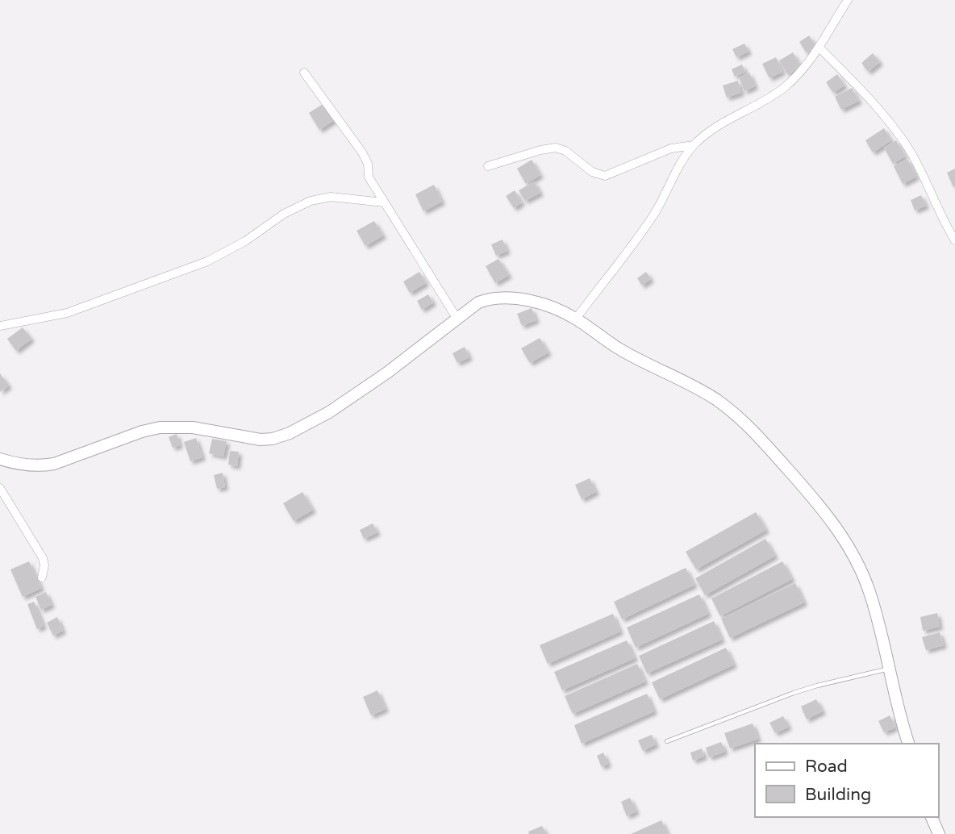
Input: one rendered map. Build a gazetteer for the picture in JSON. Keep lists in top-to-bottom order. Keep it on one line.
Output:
{"legend":["Road","Building"]}
